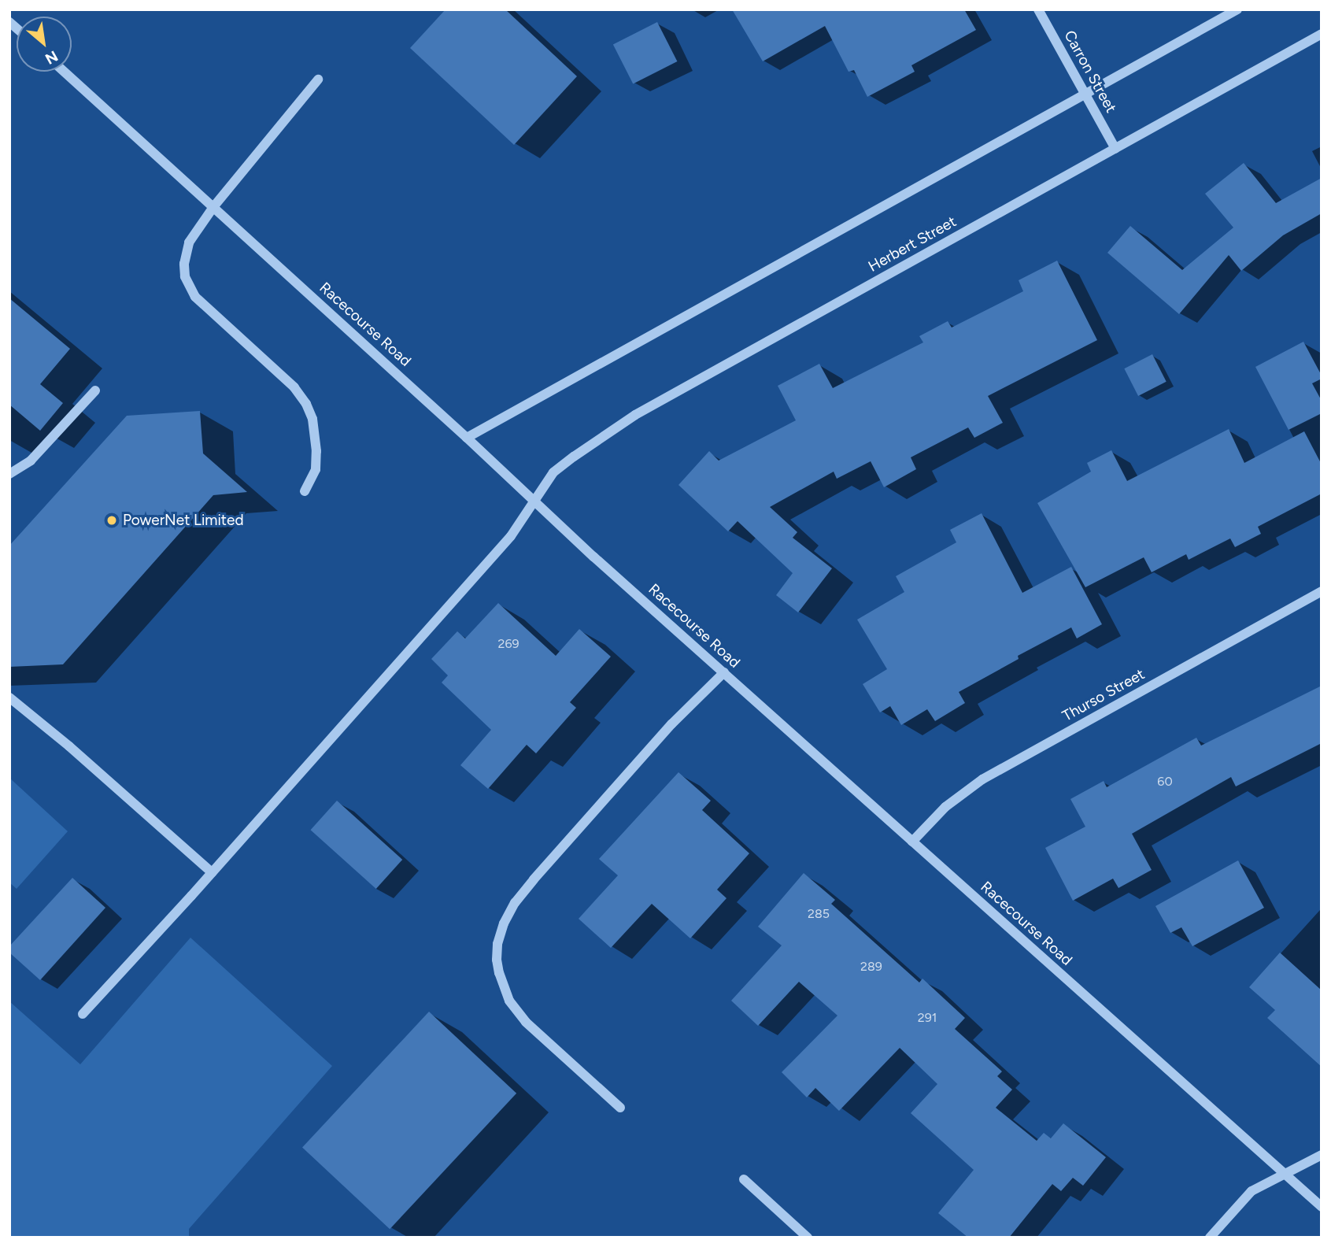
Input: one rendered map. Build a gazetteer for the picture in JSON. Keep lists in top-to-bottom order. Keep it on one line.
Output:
{"streets":{"street":["Carron Street","Herbert Street","Racecourse Road","Thurso Street"]},"crossings":[["Carron Street","Herbert Street"],["Herbert Street","Racecourse Road"],["Racecourse Road","Thurso Street"]],"places":["PowerNet Limited"],"house_numbers":["269","60","285","289","291"],"north":"bottom right"}
